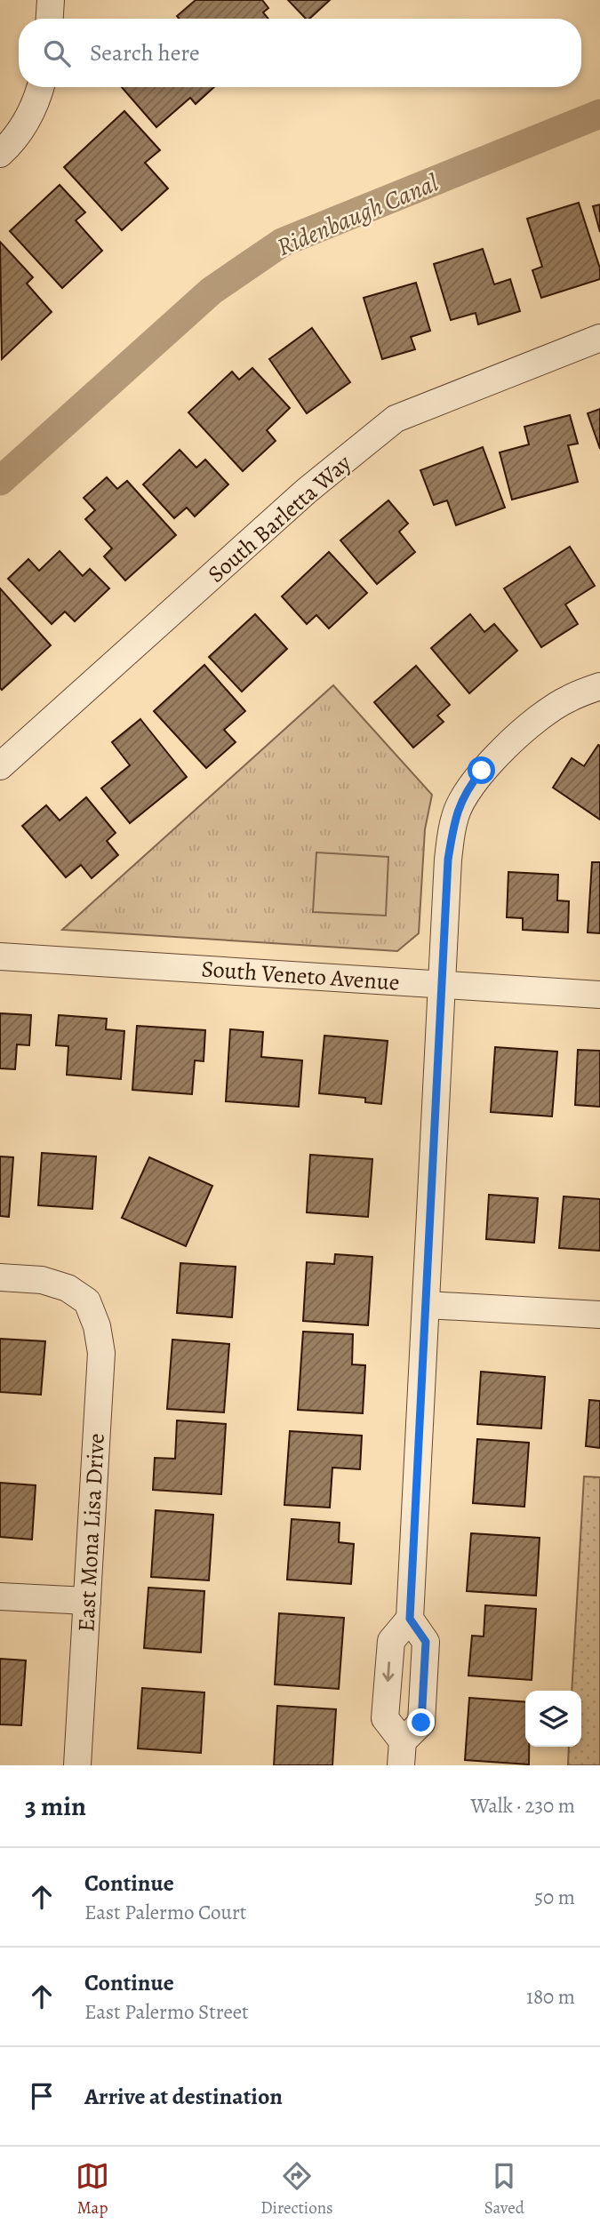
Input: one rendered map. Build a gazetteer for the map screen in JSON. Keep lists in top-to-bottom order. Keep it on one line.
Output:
{"streets":{"street":["South Barletta Way","South Veneto Avenue","East Mona Lisa Drive"]},"water":["Ridenbaugh Canal"],"page":{"search":"Search here","heading":["3 min","Walk · 230 m"],"list":[["Continue","East Palermo Court","50 m"],["Continue","East Palermo Street","180 m"],"Arrive at destination"],"nav":["Map","Directions","Saved"]}}
